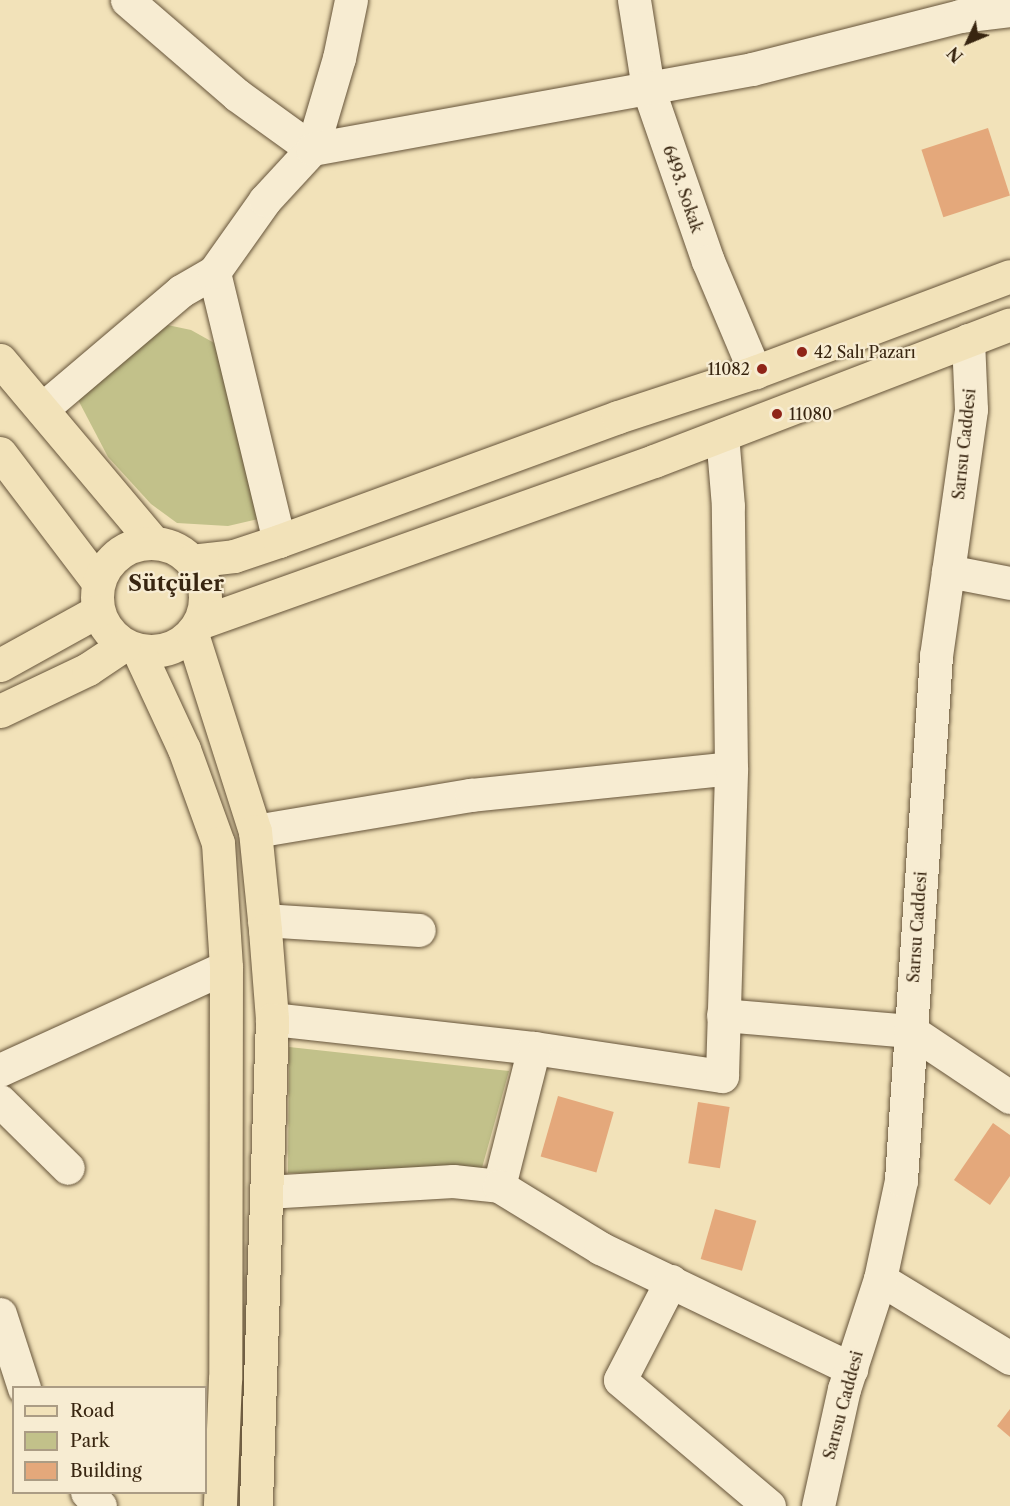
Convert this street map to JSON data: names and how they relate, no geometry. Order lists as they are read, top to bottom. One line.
{"streets":{"street":["6493. Sokak","Sarısu Caddesi"]},"districts":["Sütçüler"],"places":["42 Salı Pazarı","11082","11080"],"legend":["Road","Park","Building"],"north":"bottom left"}
